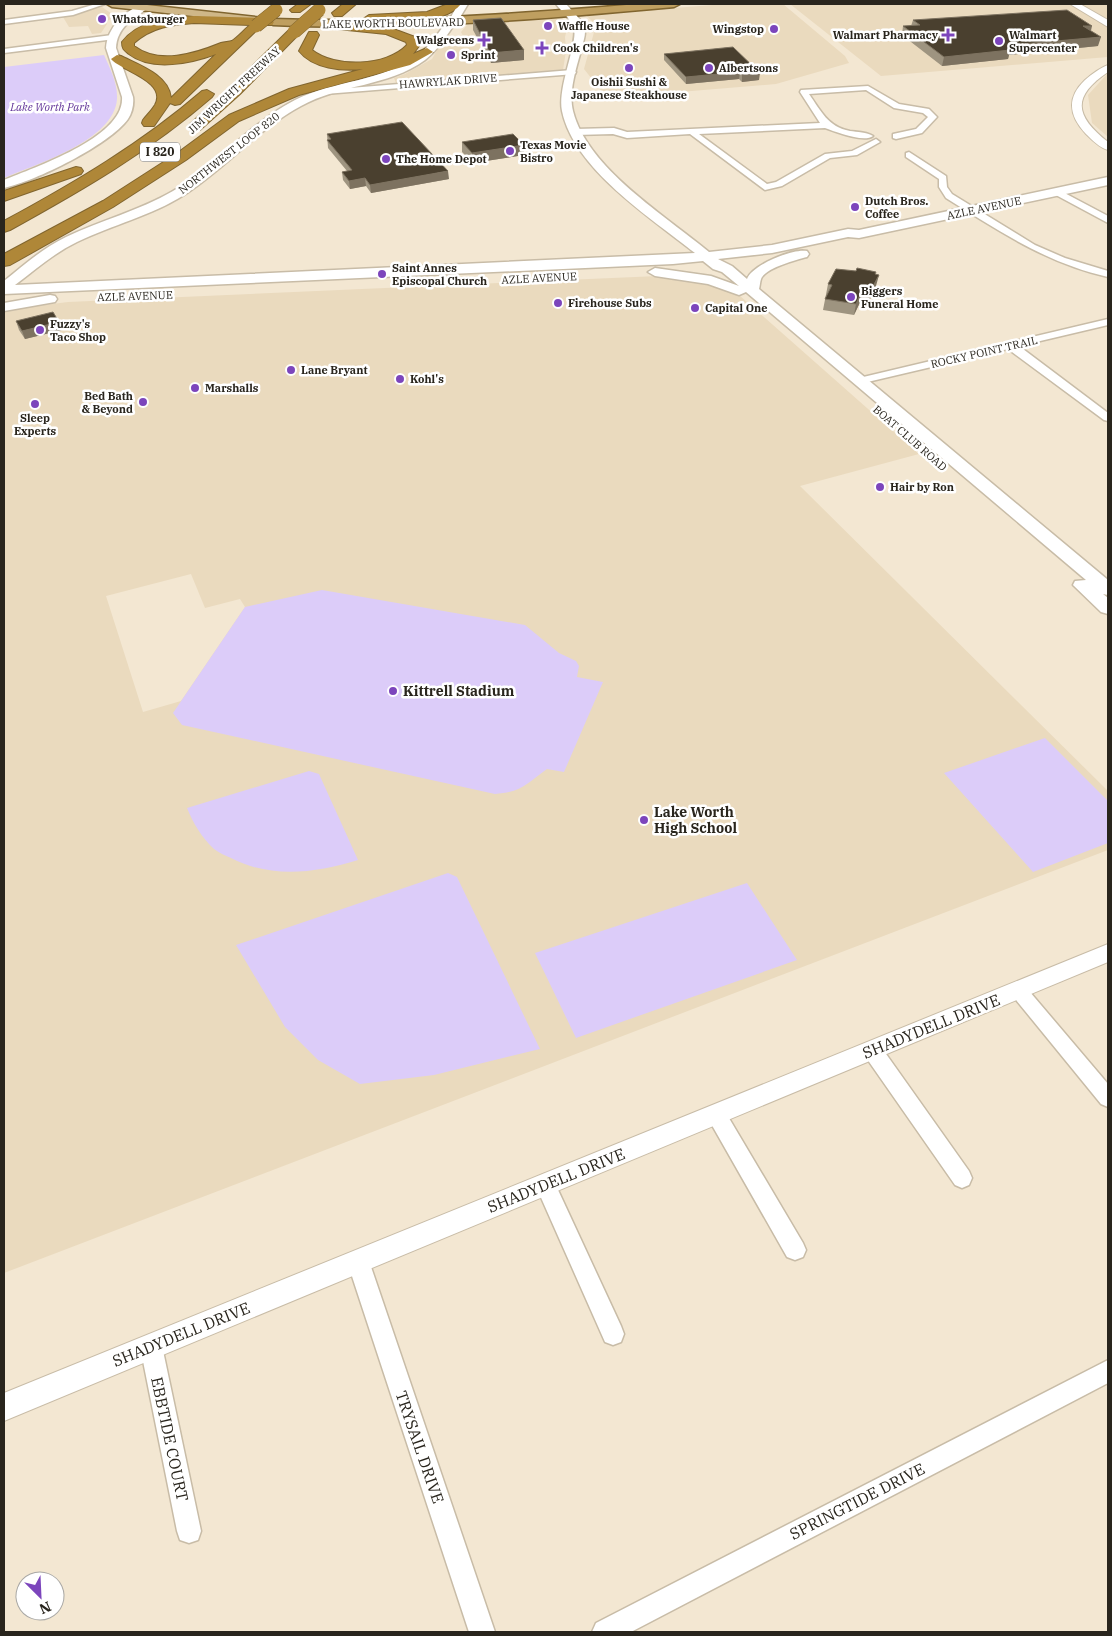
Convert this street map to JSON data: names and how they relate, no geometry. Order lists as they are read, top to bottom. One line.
{"streets":{"highway":["LAKE WORTH BOULEVARD","JIM WRIGHT FREEWAY","I 820"],"main road":["NORTHWEST LOOP 820","AZLE AVENUE","BOAT CLUB ROAD"],"street":["HAWRYLAK DRIVE","ROCKY POINT TRAIL","SHADYDELL DRIVE","EBBTIDE COURT","TRYSAIL DRIVE","SPRINGTIDE DRIVE"]},"crossings":[["LAKE WORTH BOULEVARD","JIM WRIGHT FREEWAY"],["LAKE WORTH BOULEVARD","NORTHWEST LOOP 820"],["LAKE WORTH BOULEVARD","BOAT CLUB ROAD"],["HAWRYLAK DRIVE","NORTHWEST LOOP 820"],["HAWRYLAK DRIVE","BOAT CLUB ROAD"],["NORTHWEST LOOP 820","AZLE AVENUE"],["AZLE AVENUE","BOAT CLUB ROAD"],["ROCKY POINT TRAIL","BOAT CLUB ROAD"],["SHADYDELL DRIVE","EBBTIDE COURT"],["SHADYDELL DRIVE","TRYSAIL DRIVE"]],"parks":["Lake Worth Park"],"places":{"other":["Whataburger","Waffle House","Wingstop","Walmart Supercenter","Sprint","Oishii Sushi & Japanese Steakhouse","Albertsons","Texas Movie Bistro","The Home Depot","Dutch Bros. Coffee","Saint Annes Episcopal Church","Biggers Funeral Home","Firehouse Subs","Capital One","Fuzzy's Taco Shop","Lane Bryant","Kohl's","Marshalls","Bed Bath & Beyond","Sleep Experts","Hair by Ron","Kittrell Stadium","Lake Worth High School"],"health":["Walmart Pharmacy","Walgreens","Cook Children's"]},"north":"bottom right"}
